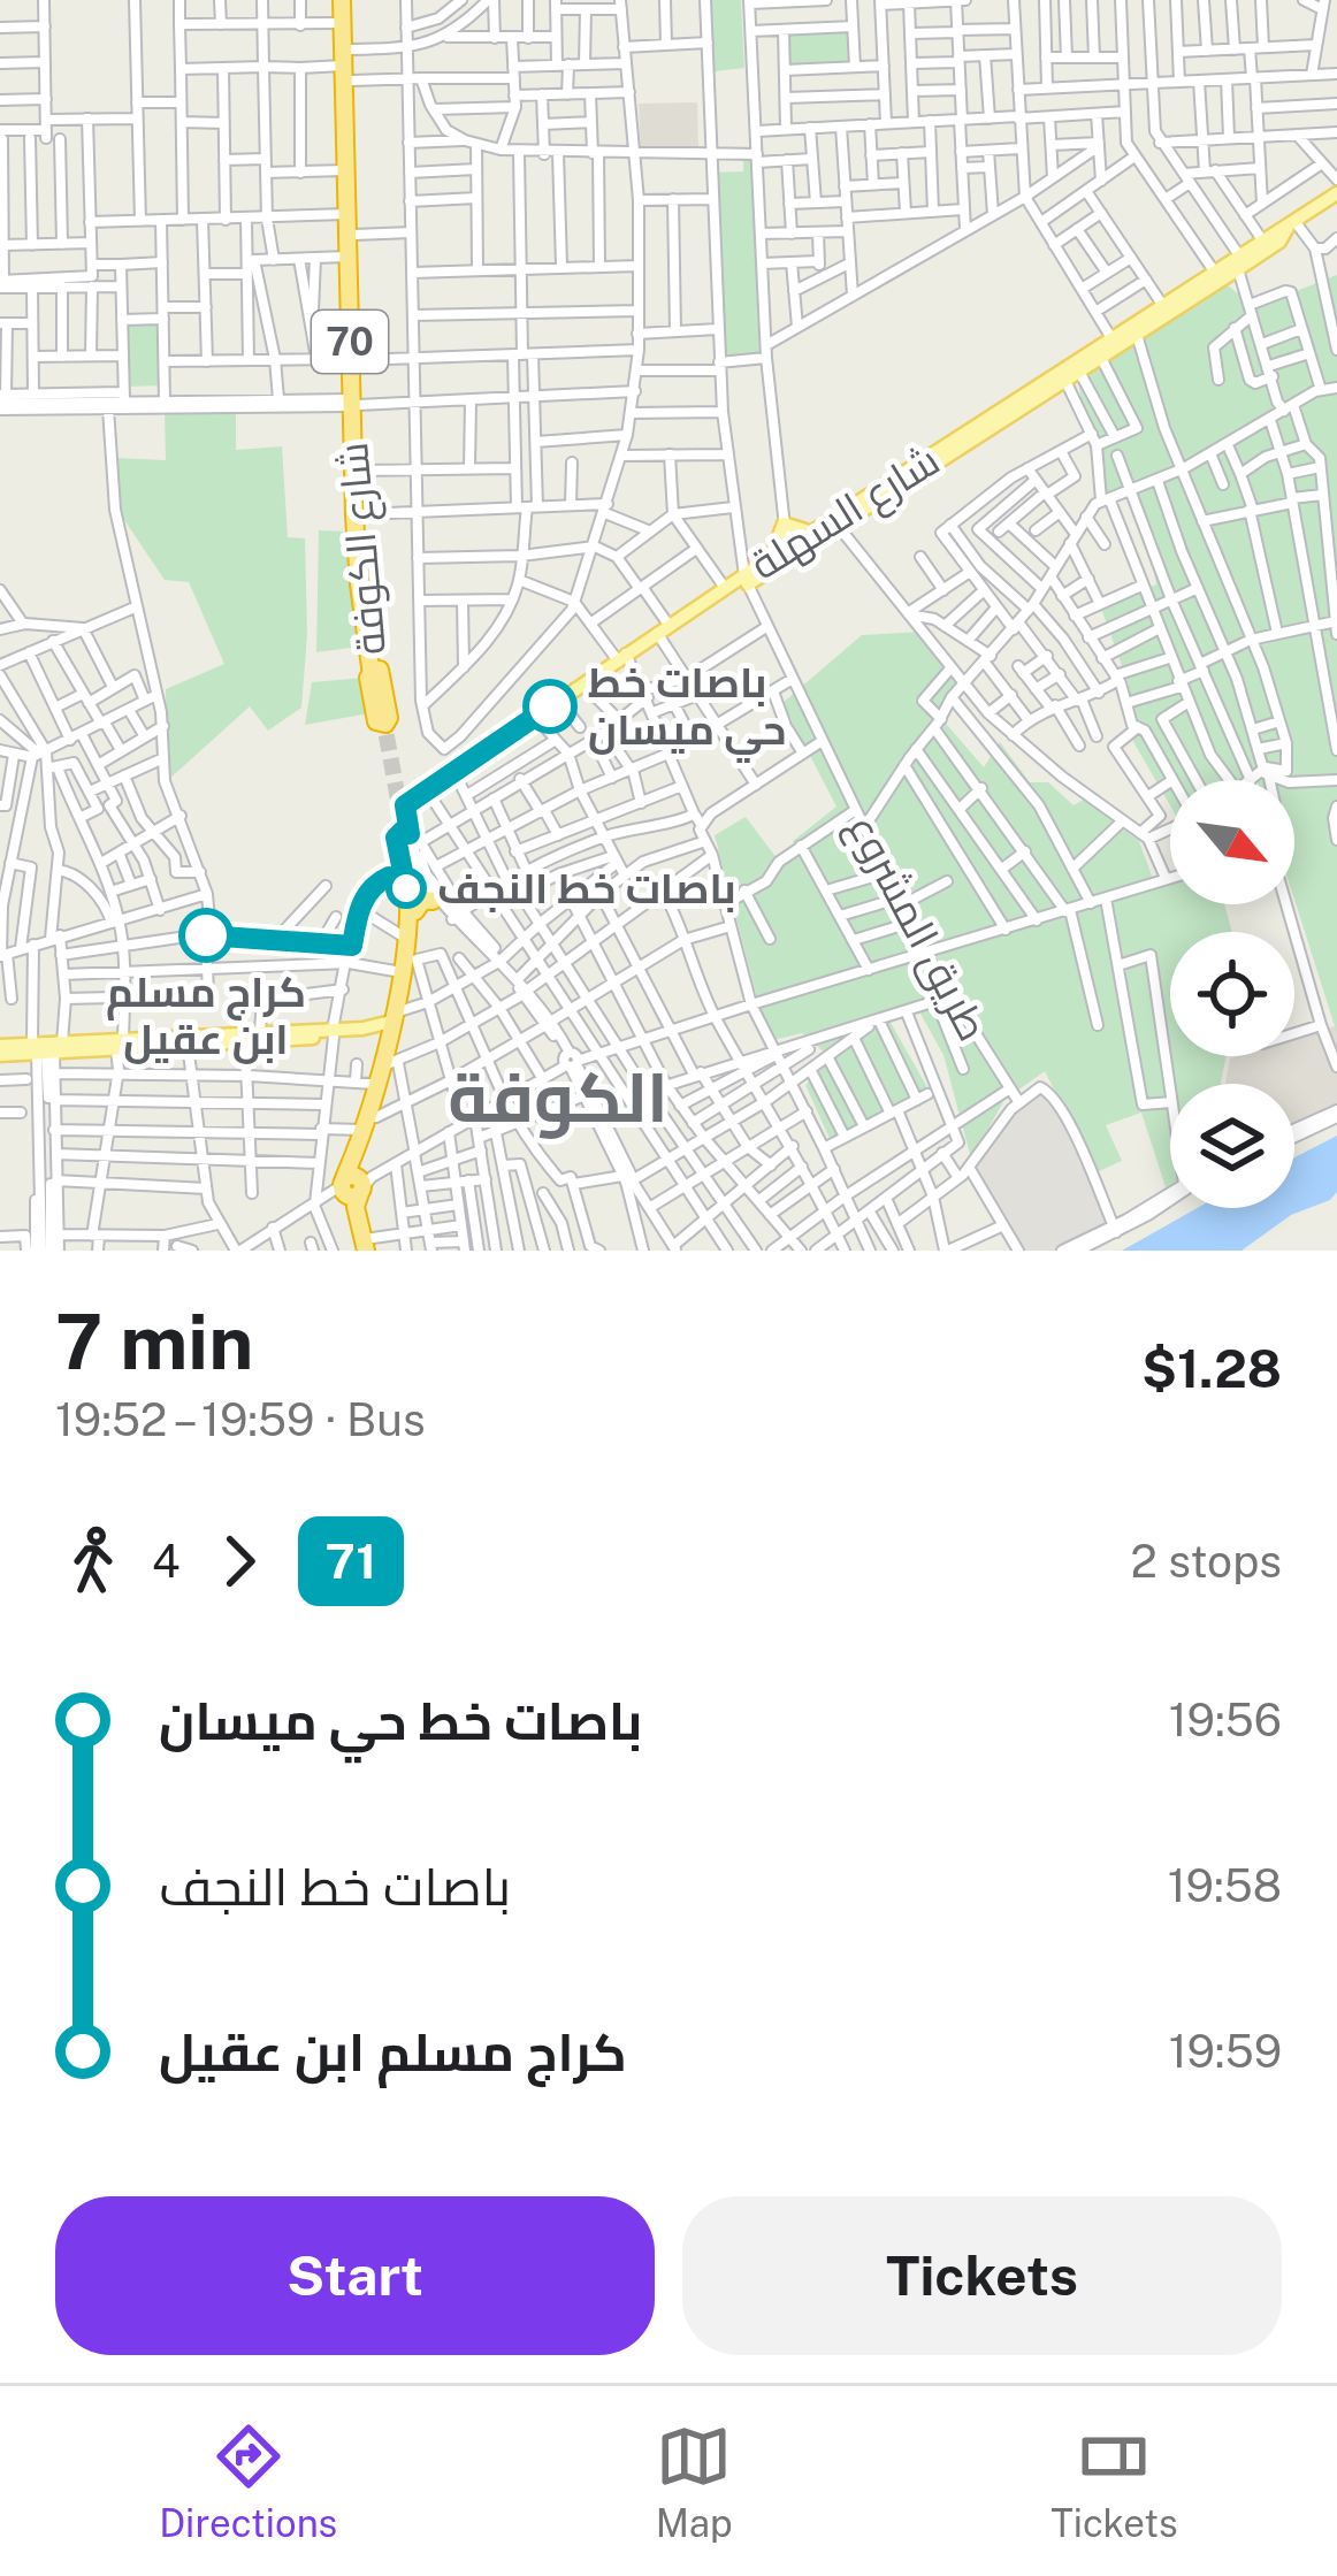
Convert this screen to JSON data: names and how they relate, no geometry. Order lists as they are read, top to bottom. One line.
{"streets":{"highway":["70","شارع الكوفة"],"main road":["شارع السهلة"],"street":["طريق المشروع"]},"crossings":[["شارع السهلة","طريق المشروع"]],"districts":["الكوفة"],"places":["باصات خط حي ميسان","باصات خط النجف","كراج مسلم ابن عقيل"],"lines":["bus line 71"],"north":"bottom right","page":{"heading":["7 min","19:52 – 19:59 · Bus","$1.28"],"legs":["4","71","2 stops"],"list":[{"name":"باصات خط حي ميسان","value":"19:56"},{"name":"باصات خط النجف","value":"19:58"},{"name":"كراج مسلم ابن عقيل","value":"19:59"}],"buttons":["Start","Tickets"],"tabs":["Directions","Map","Tickets"]}}
